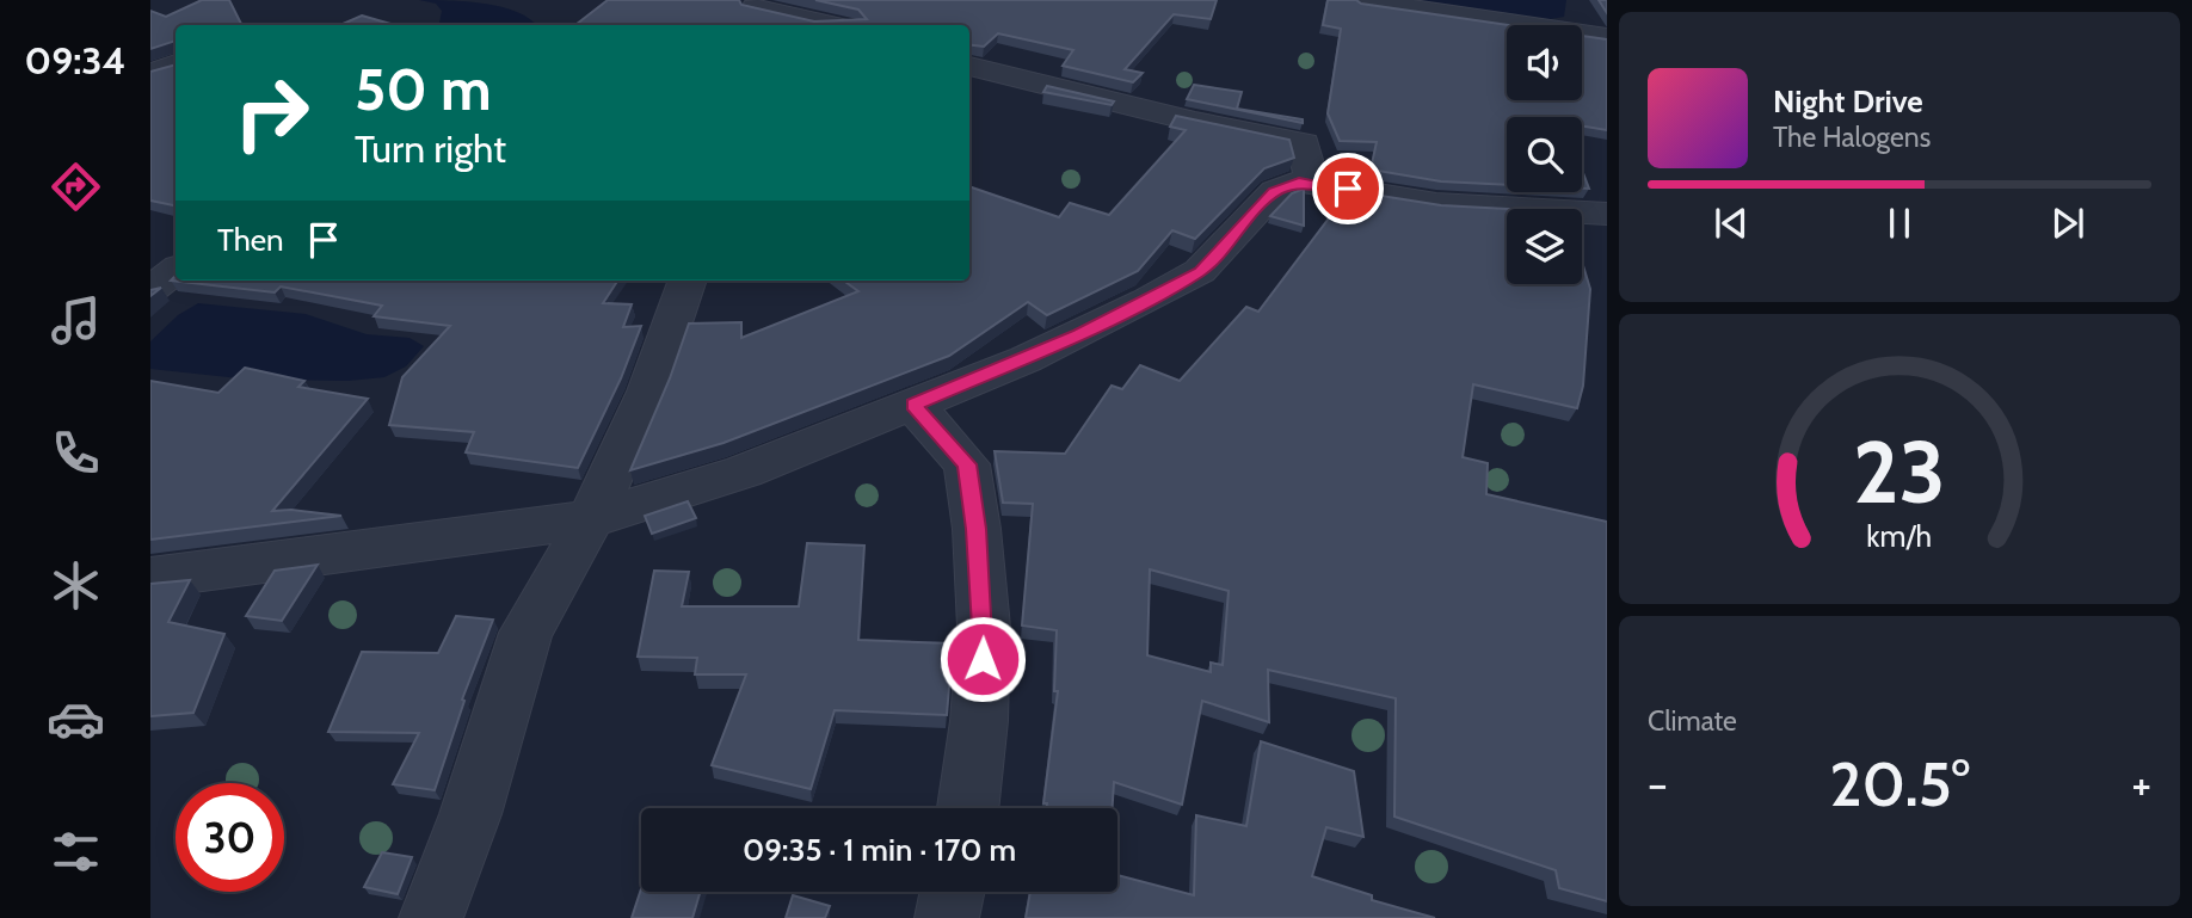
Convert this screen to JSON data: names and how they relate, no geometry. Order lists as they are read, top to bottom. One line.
{"page":{"tabs":"09:34","turn":["50 m","Turn right"],"song":["Night Drive","The Halogens"],"then":"Then","tile":"Climate","heat":["−","20.5°","+"],"limit":"30","trip":"09:35 · 1 min · 170 m","gauge":["23","km/h"]}}
